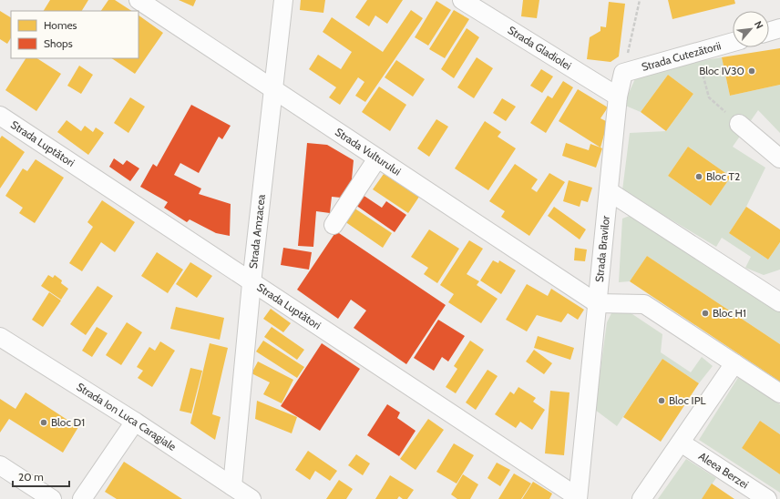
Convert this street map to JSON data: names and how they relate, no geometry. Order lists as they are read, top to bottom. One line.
{"streets":{"street":["Strada Gladiolei","Strada Cutezătorii","Strada Luptători","Strada Vulturului","Strada Amzacea","Strada Bravilor","Strada Ion Luca Caragiale","Aleea Berzei"]},"crossings":[["Strada Gladiolei","Strada Bravilor"],["Strada Cutezătorii","Strada Bravilor"],["Strada Luptători","Strada Amzacea"],["Strada Luptători","Strada Bravilor"],["Strada Vulturului","Strada Amzacea"],["Strada Vulturului","Strada Bravilor"],["Strada Amzacea","Strada Ion Luca Caragiale"]],"places":["Bloc IV30","Bloc T2","Bloc H1","Bloc IPL","Bloc D1"],"legend":["Homes","Shops"],"scale_bar":"20 m","north":"top right"}
